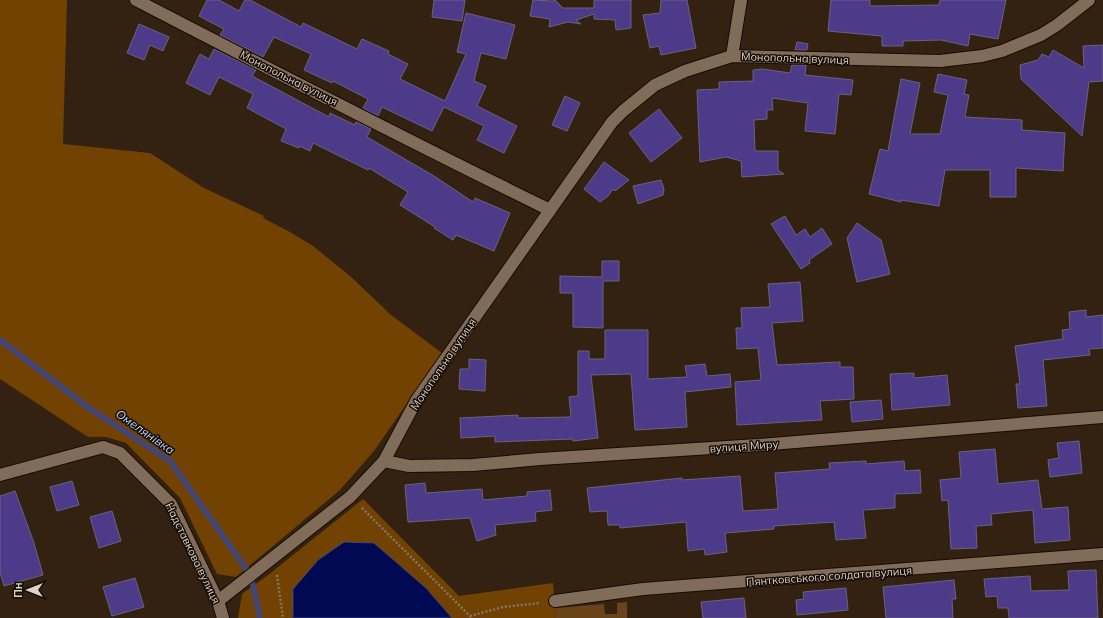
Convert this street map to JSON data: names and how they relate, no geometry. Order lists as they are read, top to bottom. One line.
{"streets":{"street":["Монопольна вулиця","вулиця Миру","Надставкова вулиця","Пянтковського солдата вулиця"]},"crossings":[["Монопольна вулиця","вулиця Миру"],["Монопольна вулиця","Надставкова вулиця"]],"water":["Омелянівка"],"north":"left"}
